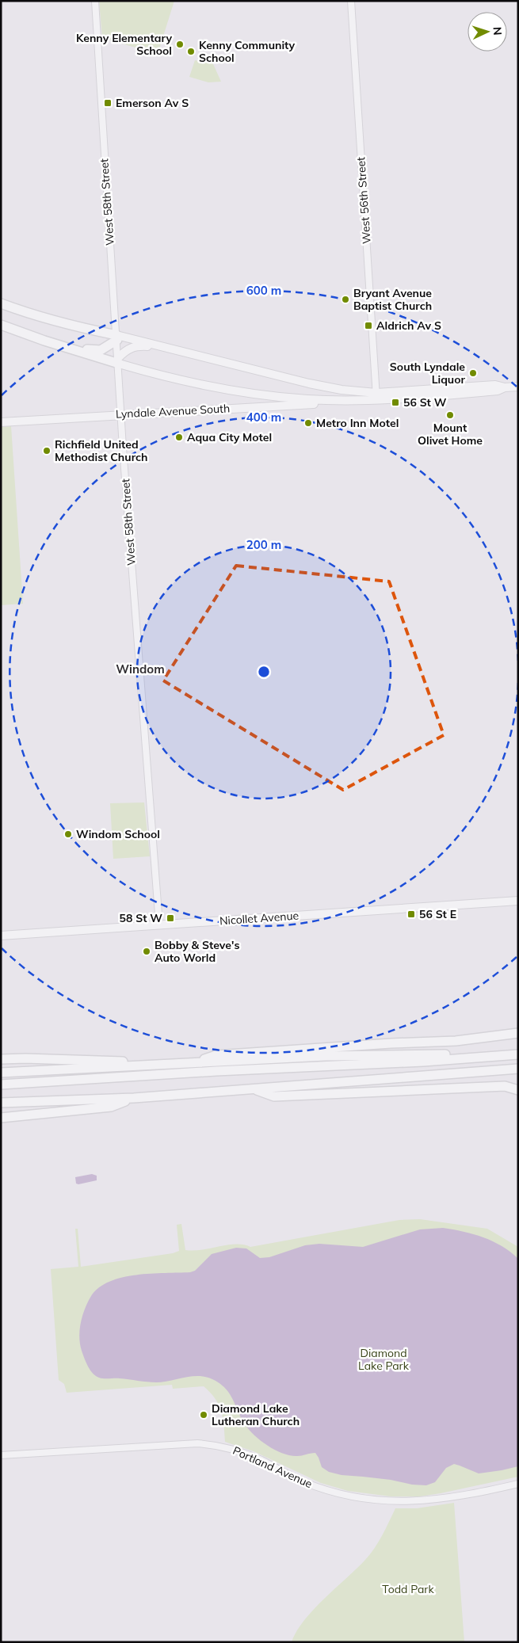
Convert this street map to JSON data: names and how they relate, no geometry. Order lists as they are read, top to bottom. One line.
{"streets":{"main road":["Lyndale Avenue South","Nicollet Avenue"],"street":["West 56th Street","West 58th Street","Portland Avenue"]},"crossings":[["West 58th Street","Lyndale Avenue South"],["West 58th Street","Nicollet Avenue"]],"districts":["Windom"],"parks":["Diamond Lake Park","Todd Park"],"places":{"other":["Kenny Elementary School","Kenny Community School","Bryant Avenue Baptist Church","South Lyndale Liquor","Mount Olivet Home","Metro Inn Motel","Aqua City Motel","Richfield United Methodist Church","Windom School","Bobby & Steve's Auto World","Diamond Lake Lutheran Church"],"transit":["Emerson Av S","Aldrich Av S","56 St W","56 St E","58 St W"]},"north":"right","rings":["600 m","400 m","200 m"]}
